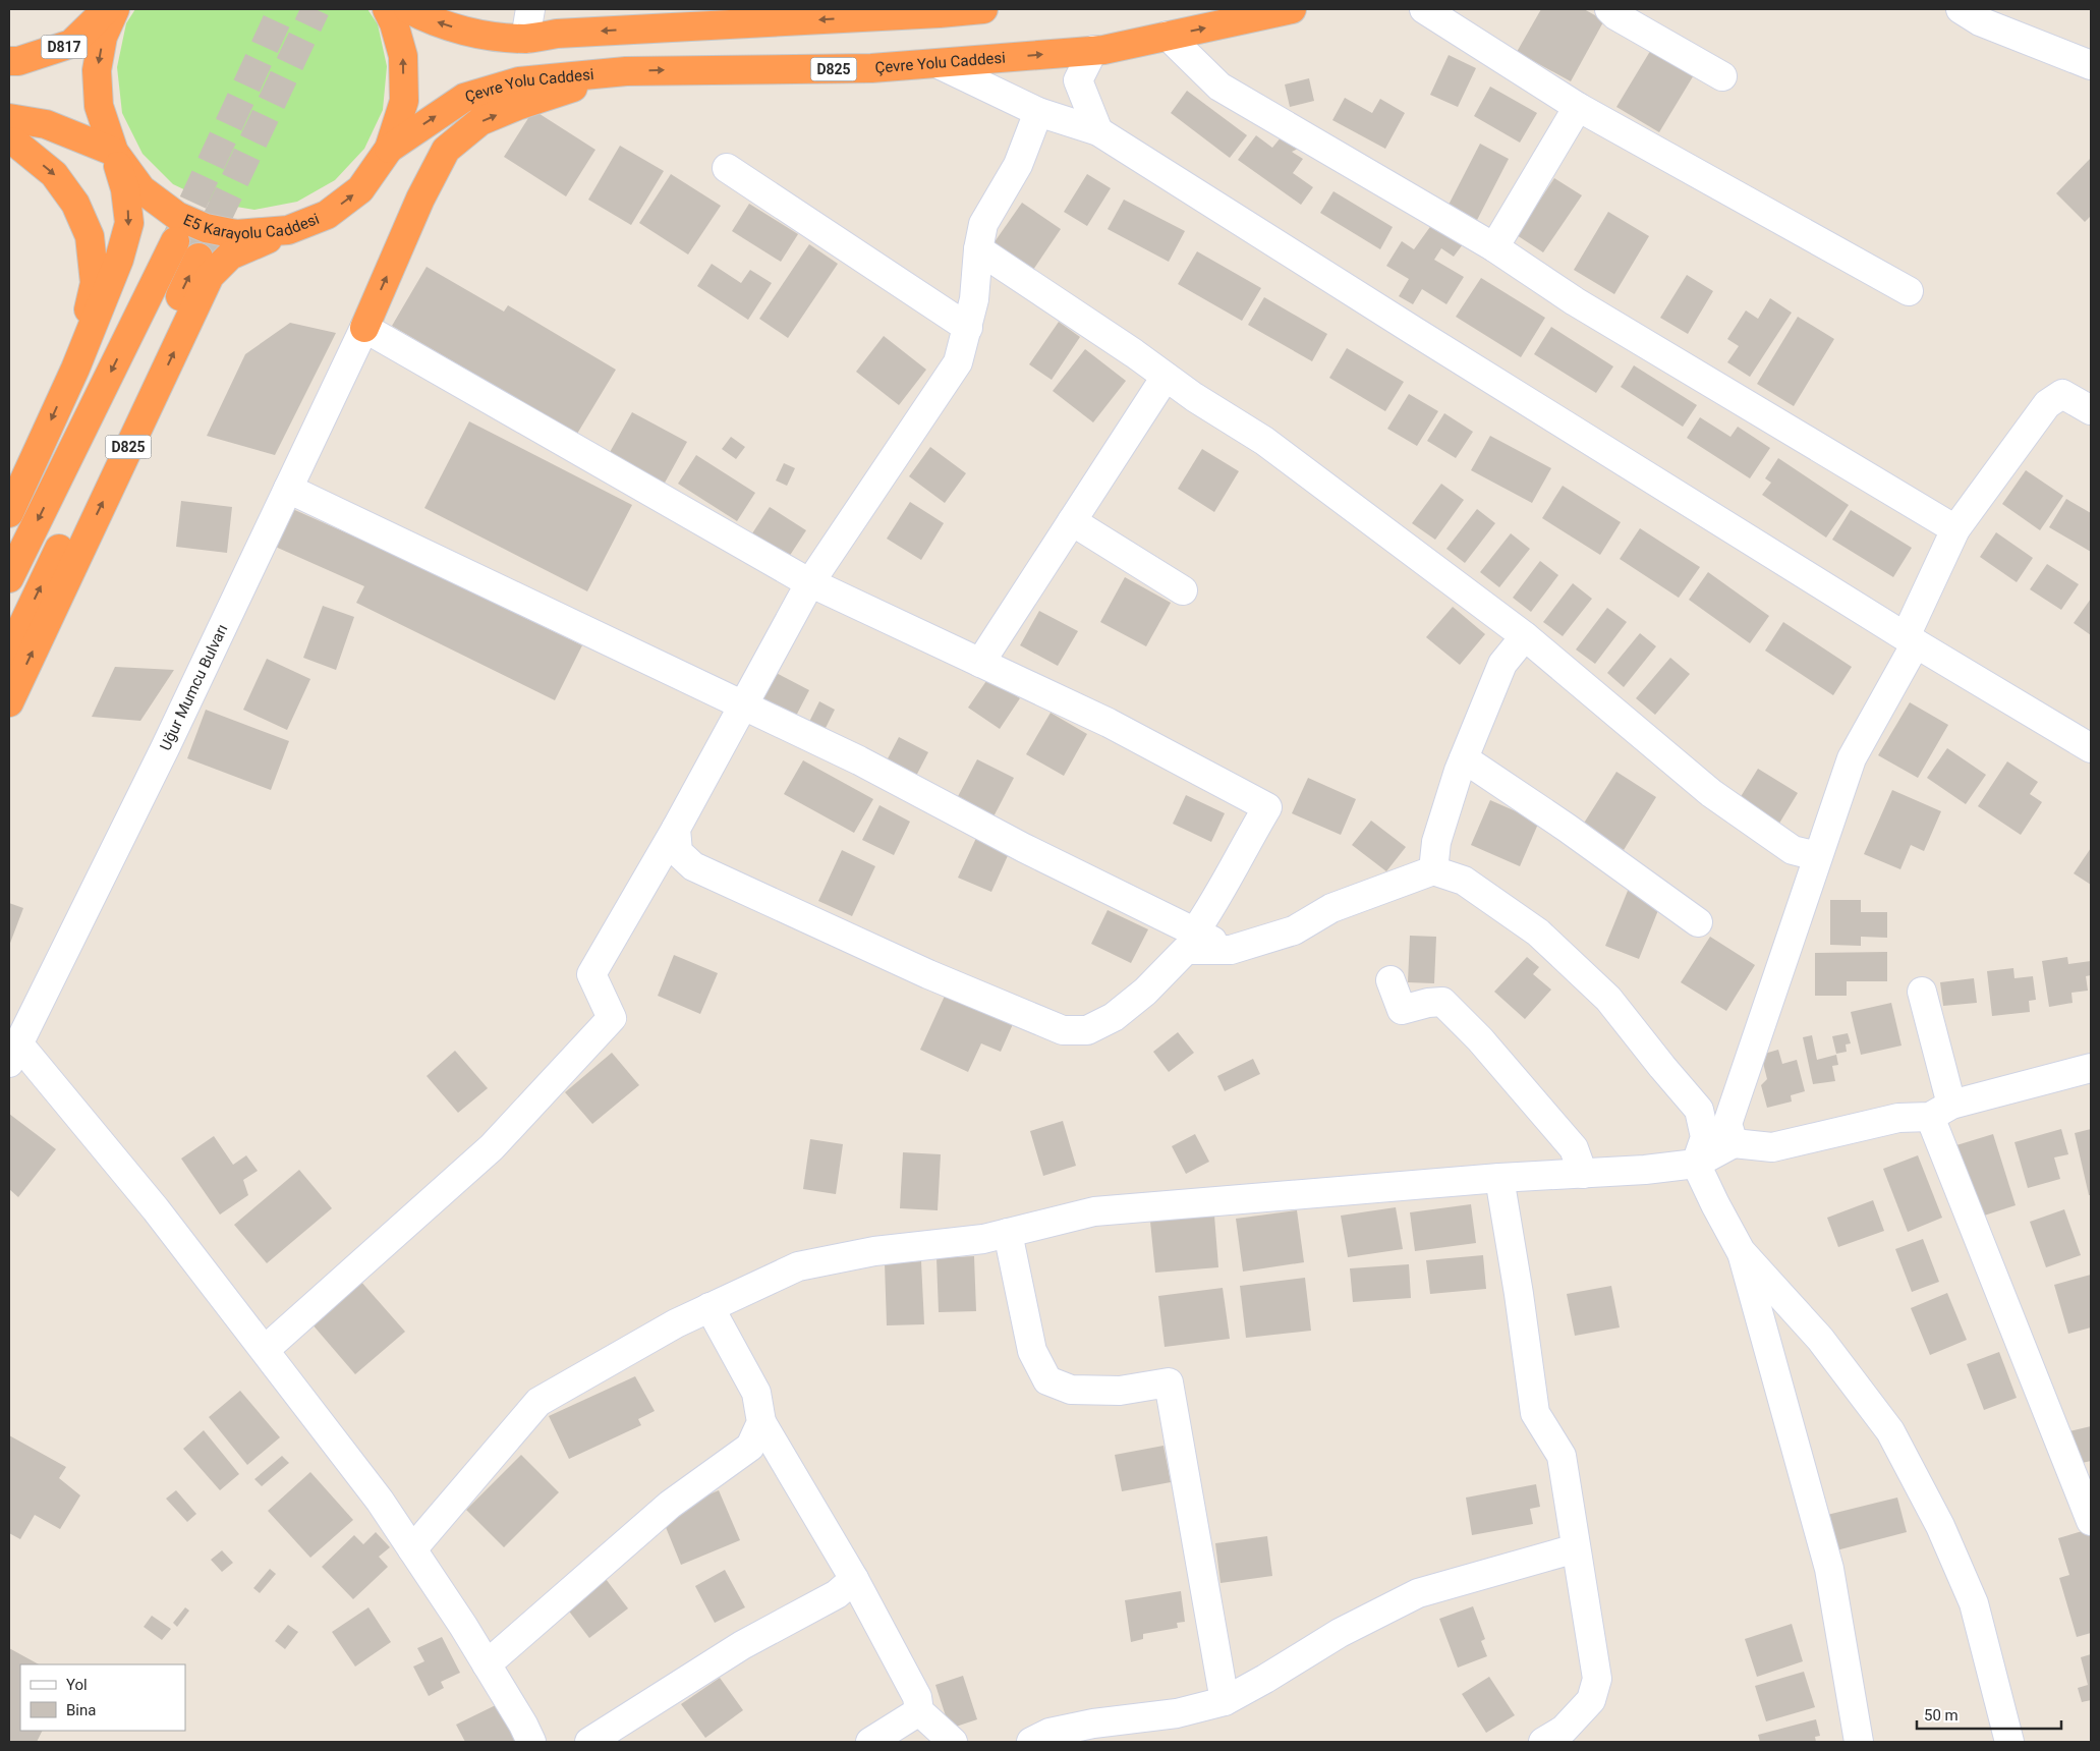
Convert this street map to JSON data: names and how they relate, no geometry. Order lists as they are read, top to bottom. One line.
{"streets":{"highway":["D817","Çevre Yolu Caddesi","D825","E5 Karayolu Caddesi"],"street":["Uğur Mumcu Bulvarı"]},"crossings":[["Çevre Yolu Caddesi","E5 Karayolu Caddesi"],["D825","E5 Karayolu Caddesi"]],"legend":["Yol","Bina"],"scale_bar":"50 m"}
